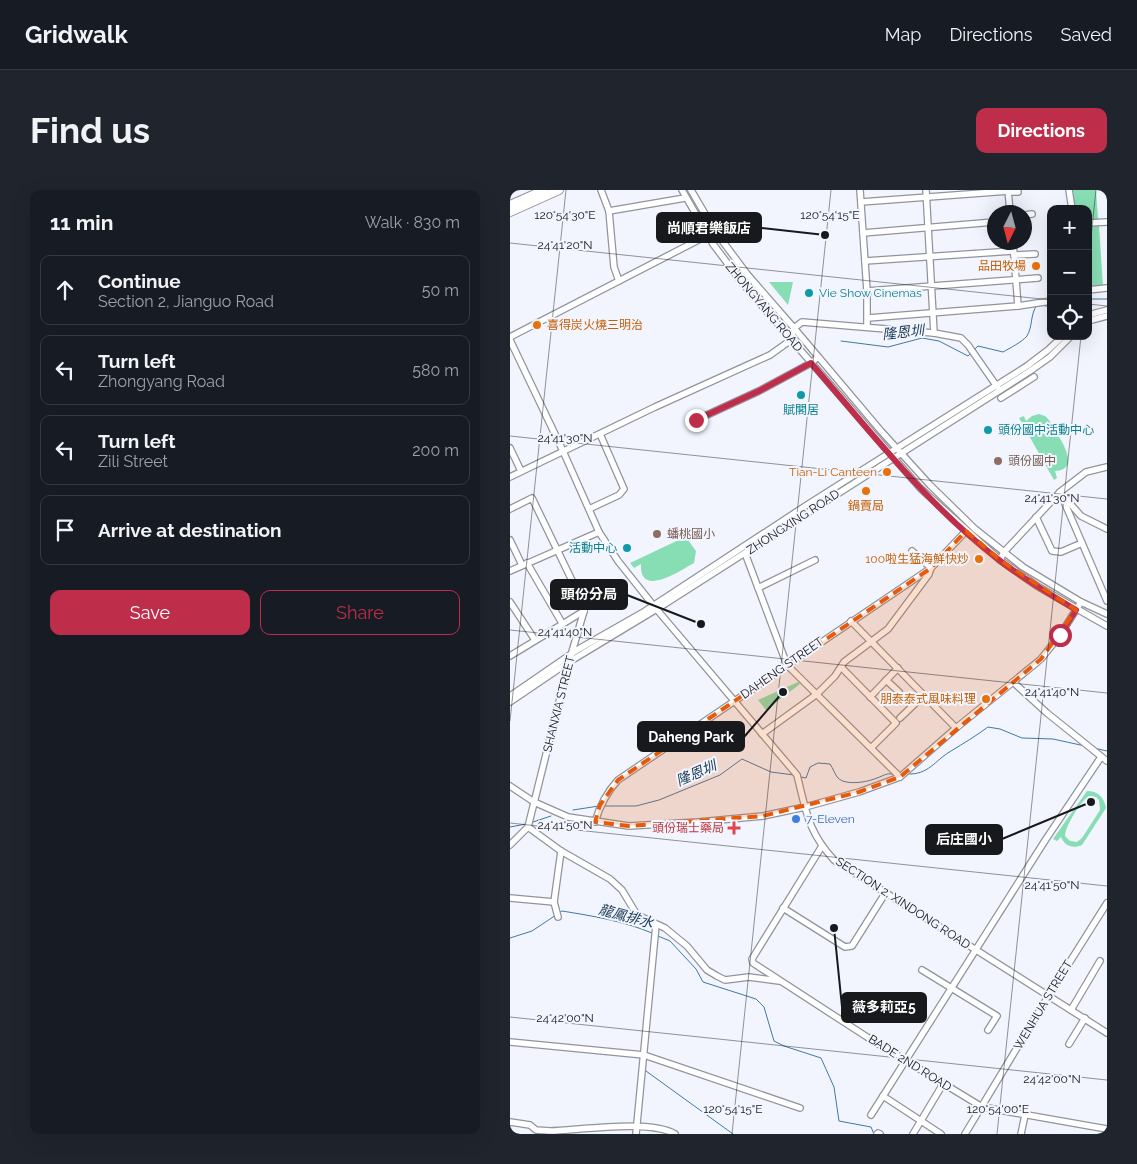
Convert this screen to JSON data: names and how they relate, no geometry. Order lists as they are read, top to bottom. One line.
{"streets":{"street":["ZHONGYANG ROAD","ZHONGXING ROAD","DAHENG STREET","SHANXIA STREET","SECTION 2, XINDONG ROAD","WENHUA STREET","BADE 2ND ROAD"]},"crossings":[["ZHONGYANG ROAD","ZHONGXING ROAD"],["ZHONGYANG ROAD","DAHENG STREET"],["ZHONGXING ROAD","SHANXIA STREET"],["ZHONGXING ROAD","SECTION 2, XINDONG ROAD"],["DAHENG STREET","SECTION 2, XINDONG ROAD"],["SECTION 2, XINDONG ROAD","WENHUA STREET"],["WENHUA STREET","BADE 2ND ROAD"]],"water":["隆恩圳","龍鳳排水"],"places":{"other":["尚順君樂飯店","品田牧場","Vie Show Cinemas","喜得炭火燒三明治","賦閣居","頭份國中活動中心","頭份國中","Tian-Li Canteen","鍋賣局","蟠桃國小","活動中心","100啦生猛海鮮快炒","頭份分局","Daheng Park","朋泰泰式風味料理","后庄國小","7-Eleven","薇多莉亞5"],"health":["頭份瑞士藥局"]},"north":"bottom","page":{"header":"Gridwalk","nav":["Map","Directions","Saved"],"buttons":["Directions",["Save","Share"]],"title":"Find us","heading":["11 min","Walk · 830 m"],"map_buttons":["+","−"],"list":[["Continue","Section 2, Jianguo Road","50 m"],["Turn left","Zhongyang Road","580 m"],["Turn left","Zili Street","200 m"],"Arrive at destination"]},"coordinates":["120°54'30\"E","120°54'15\"E","24°41'20\"N","24°41'30\"N","24°41'40\"N","24°41'50\"N","24°42'00\"N","120°54'00\"E"]}
